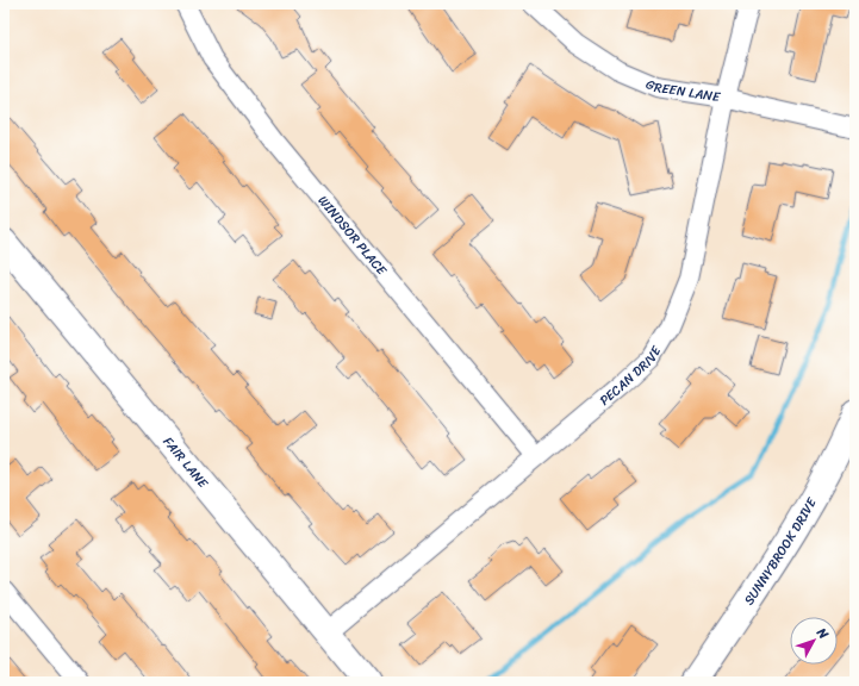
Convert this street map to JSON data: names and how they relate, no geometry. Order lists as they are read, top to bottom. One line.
{"streets":{"street":["GREEN LANE","WINDSOR PLACE","PECAN DRIVE","FAIR LANE","SUNNYBROOK DRIVE"]},"crossings":[["GREEN LANE","PECAN DRIVE"],["WINDSOR PLACE","PECAN DRIVE"],["PECAN DRIVE","FAIR LANE"]],"north":"top right"}
